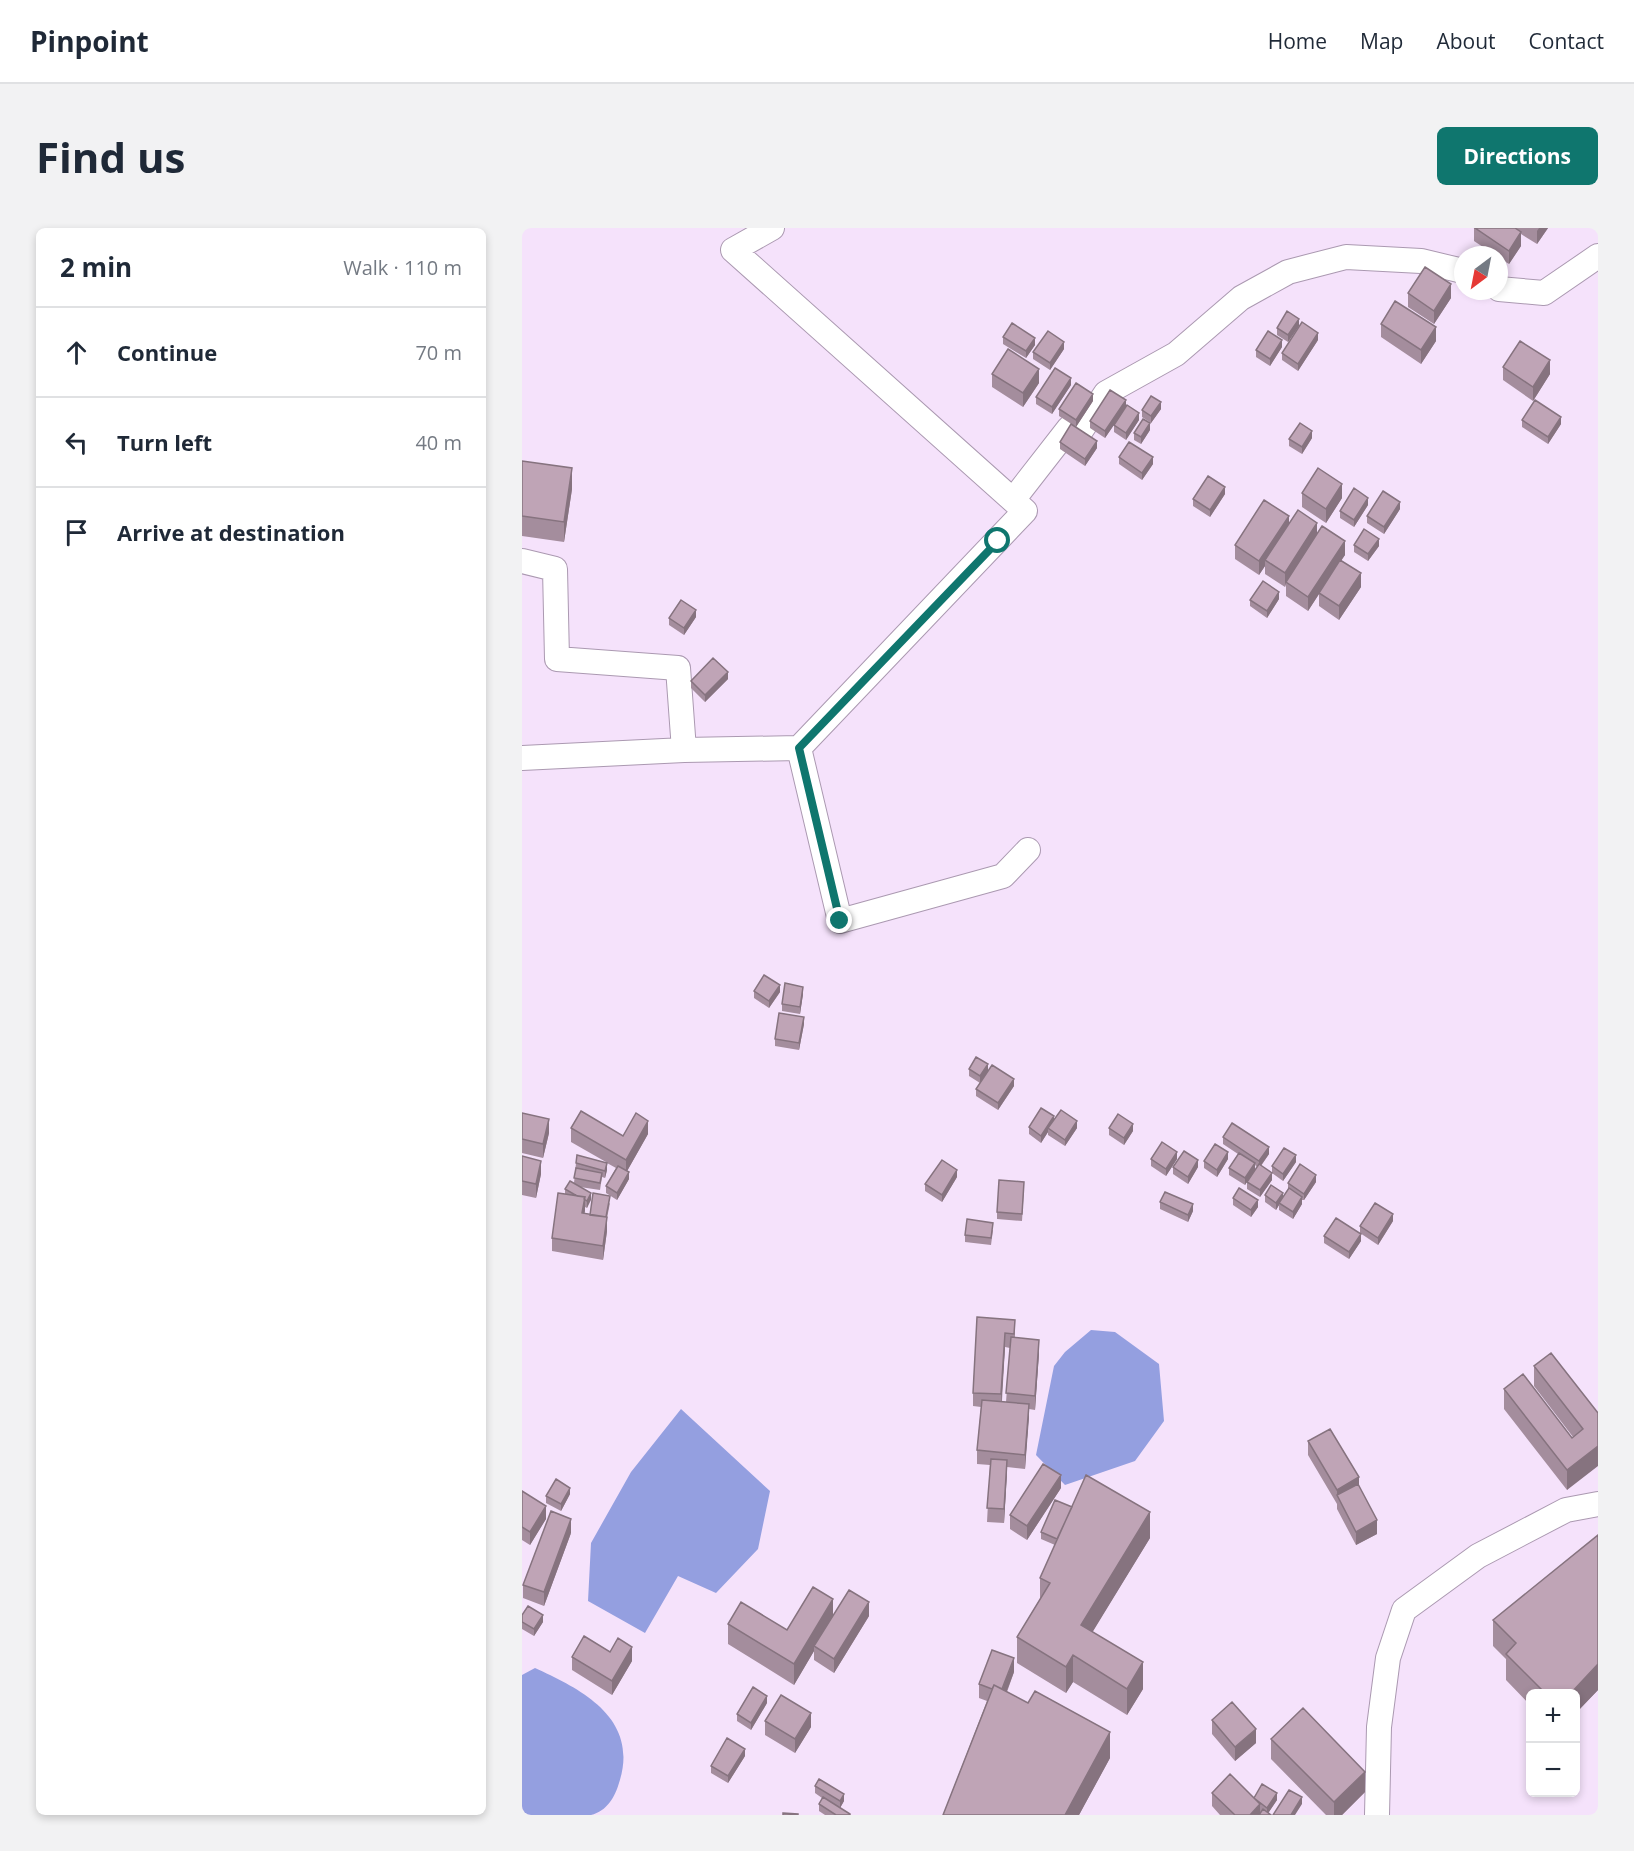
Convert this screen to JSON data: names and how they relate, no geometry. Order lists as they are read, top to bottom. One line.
{"north":"bottom left","page":{"header":"Pinpoint","nav":["Home","Map","About","Contact"],"buttons":"Directions","title":"Find us","heading":["2 min","Walk · 110 m"],"list":[["Continue","70 m"],["Turn left","40 m"],"Arrive at destination"],"map_buttons":["+","−"]}}
